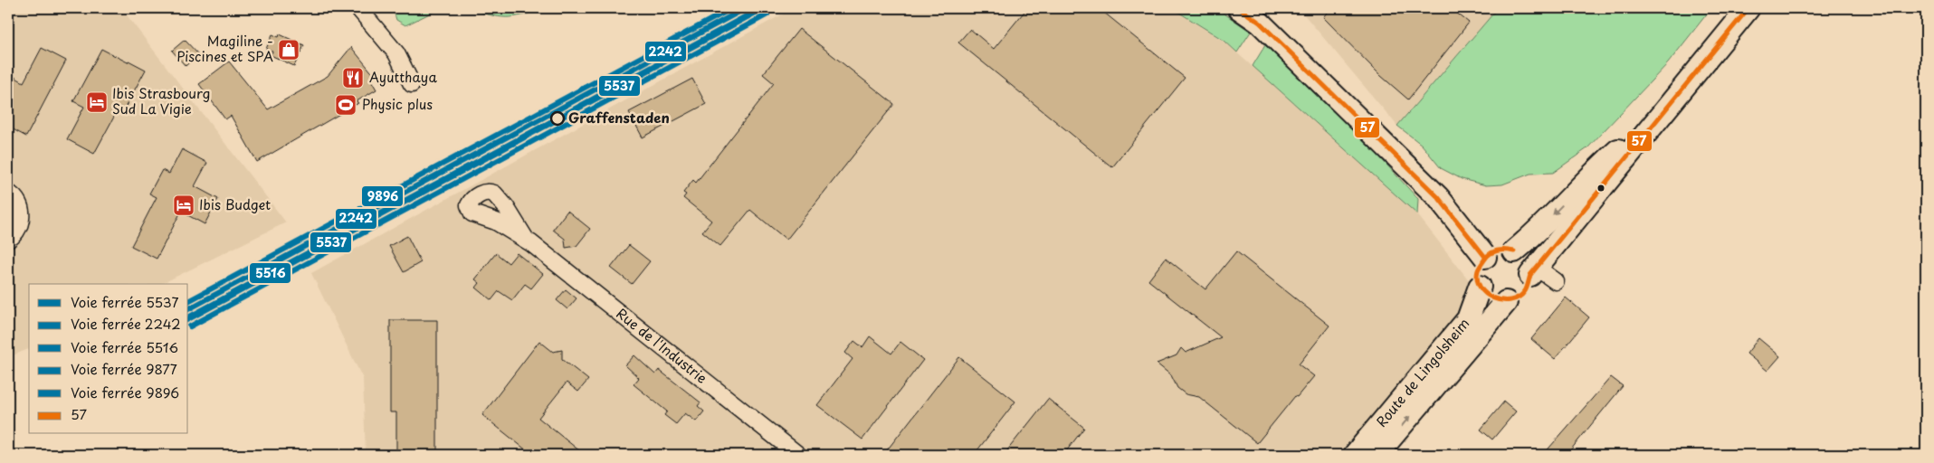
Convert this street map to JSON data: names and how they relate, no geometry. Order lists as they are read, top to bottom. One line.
{"streets":{"main road":["Route de Lingolsheim"],"street":["Rue de l'Industrie"]},"places":{"shop":["Magiline - Piscines et SPA"],"restaurant":["Ayutthaya"],"hotel":["Ibis Strasbourg Sud La Vigie","Ibis Budget"],"sports":["Physic plus"],"other":["Graffenstaden"]},"lines":["rail line 5537","rail line 2242","rail line 9896","transit line 57","rail line 5516","rail line 9877"],"legend":["Voie ferrée 5537","Voie ferrée 2242","Voie ferrée 5516","Voie ferrée 9877","Voie ferrée 9896","57"]}
